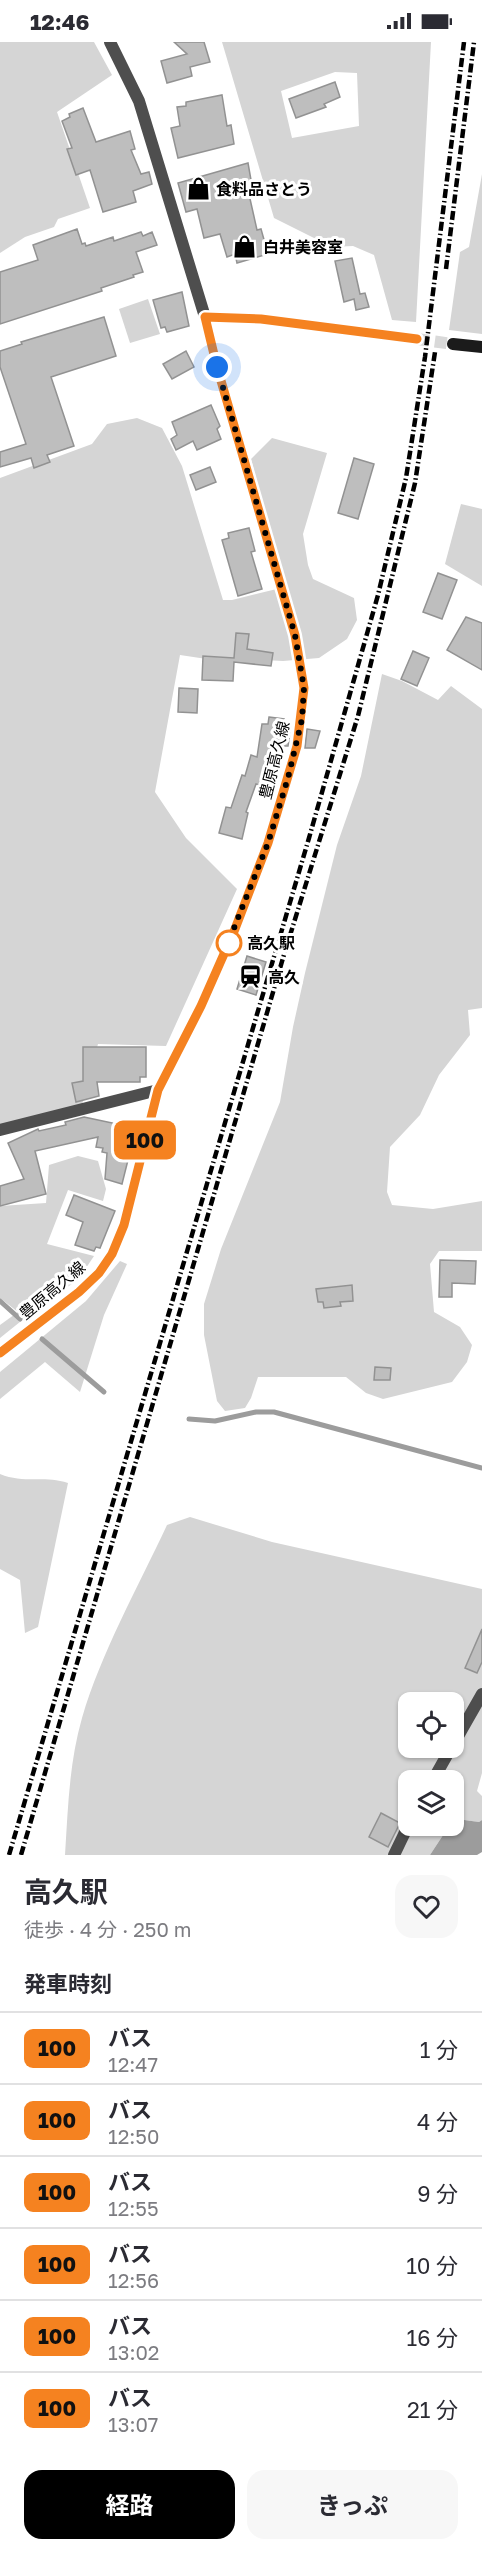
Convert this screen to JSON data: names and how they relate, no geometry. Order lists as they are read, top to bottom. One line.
{"streets":{"main road":["豊原高久線"]},"places":{"shop":["食料品さとう","白井美容室"],"other":["高久駅"],"station":["高久"]},"lines":["bus line 100"],"page":{"status":"12:46","on_map":"100","heading":[["高久駅","徒歩 · 4 分 · 250 m"],"発車時刻"],"list":[{"mark":"100","name":"バス","note":"12:47","value":"1 分"},{"mark":"100","name":"バス","note":"12:50","value":"4 分"},{"mark":"100","name":"バス","note":"12:55","value":"9 分"},{"mark":"100","name":"バス","note":"12:56","value":"10 分"},{"mark":"100","name":"バス","note":"13:02","value":"16 分"},{"mark":"100","name":"バス","note":"13:07","value":"21 分"}],"buttons":["経路","きっぷ"]}}
